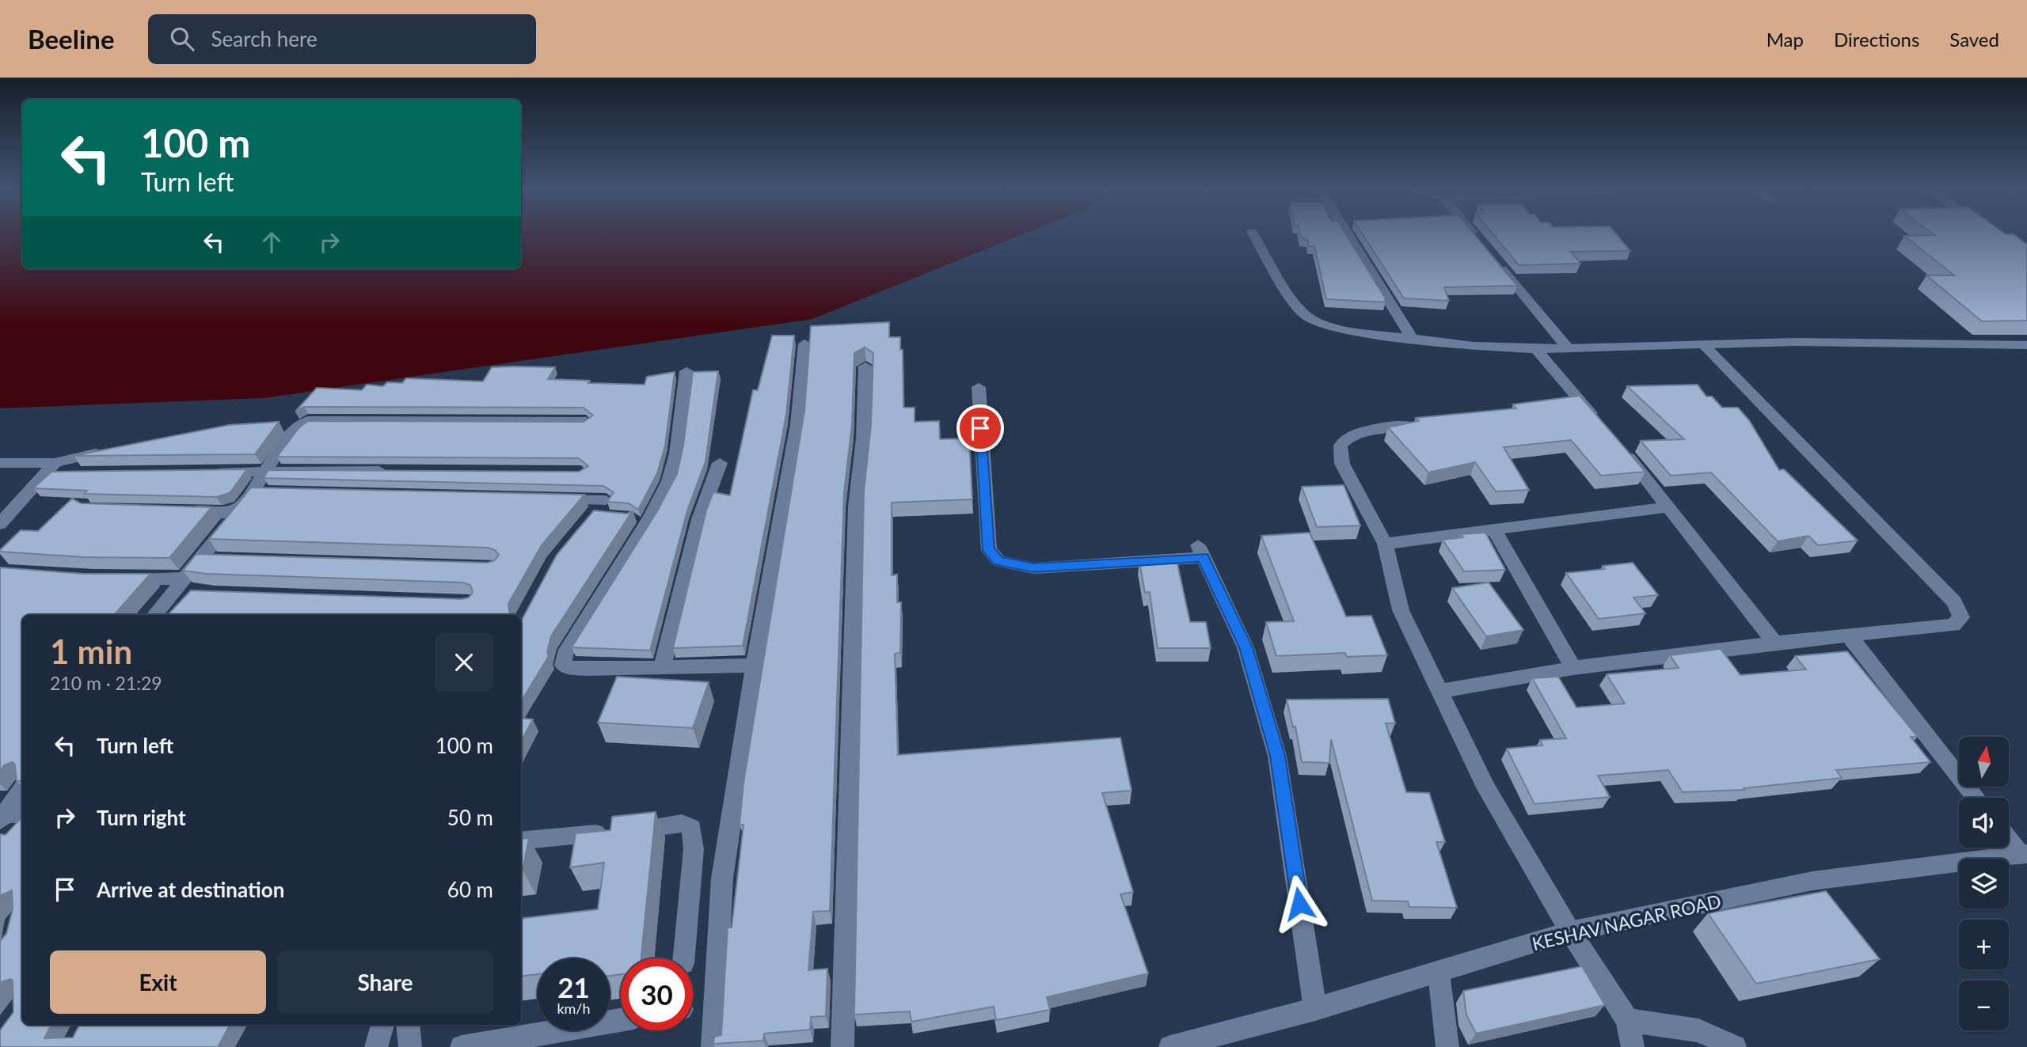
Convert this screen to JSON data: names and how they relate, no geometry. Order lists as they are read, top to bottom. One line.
{"streets":{"street":["KESHAV NAGAR ROAD"]},"north":"top","page":{"header":"Beeline","search":"Search here","nav":["Map","Directions","Saved"],"turn":["100 m","Turn left"],"heading":["1 min","210 m · 21:29"],"list":[{"name":"Turn left","value":"100 m"},{"name":"Turn right","value":"50 m"},{"name":"Arrive at destination","value":"60 m"}],"map_buttons":["+","−"],"buttons":["Exit","Share"],"speed":"21 km/h","limit":"30"}}
